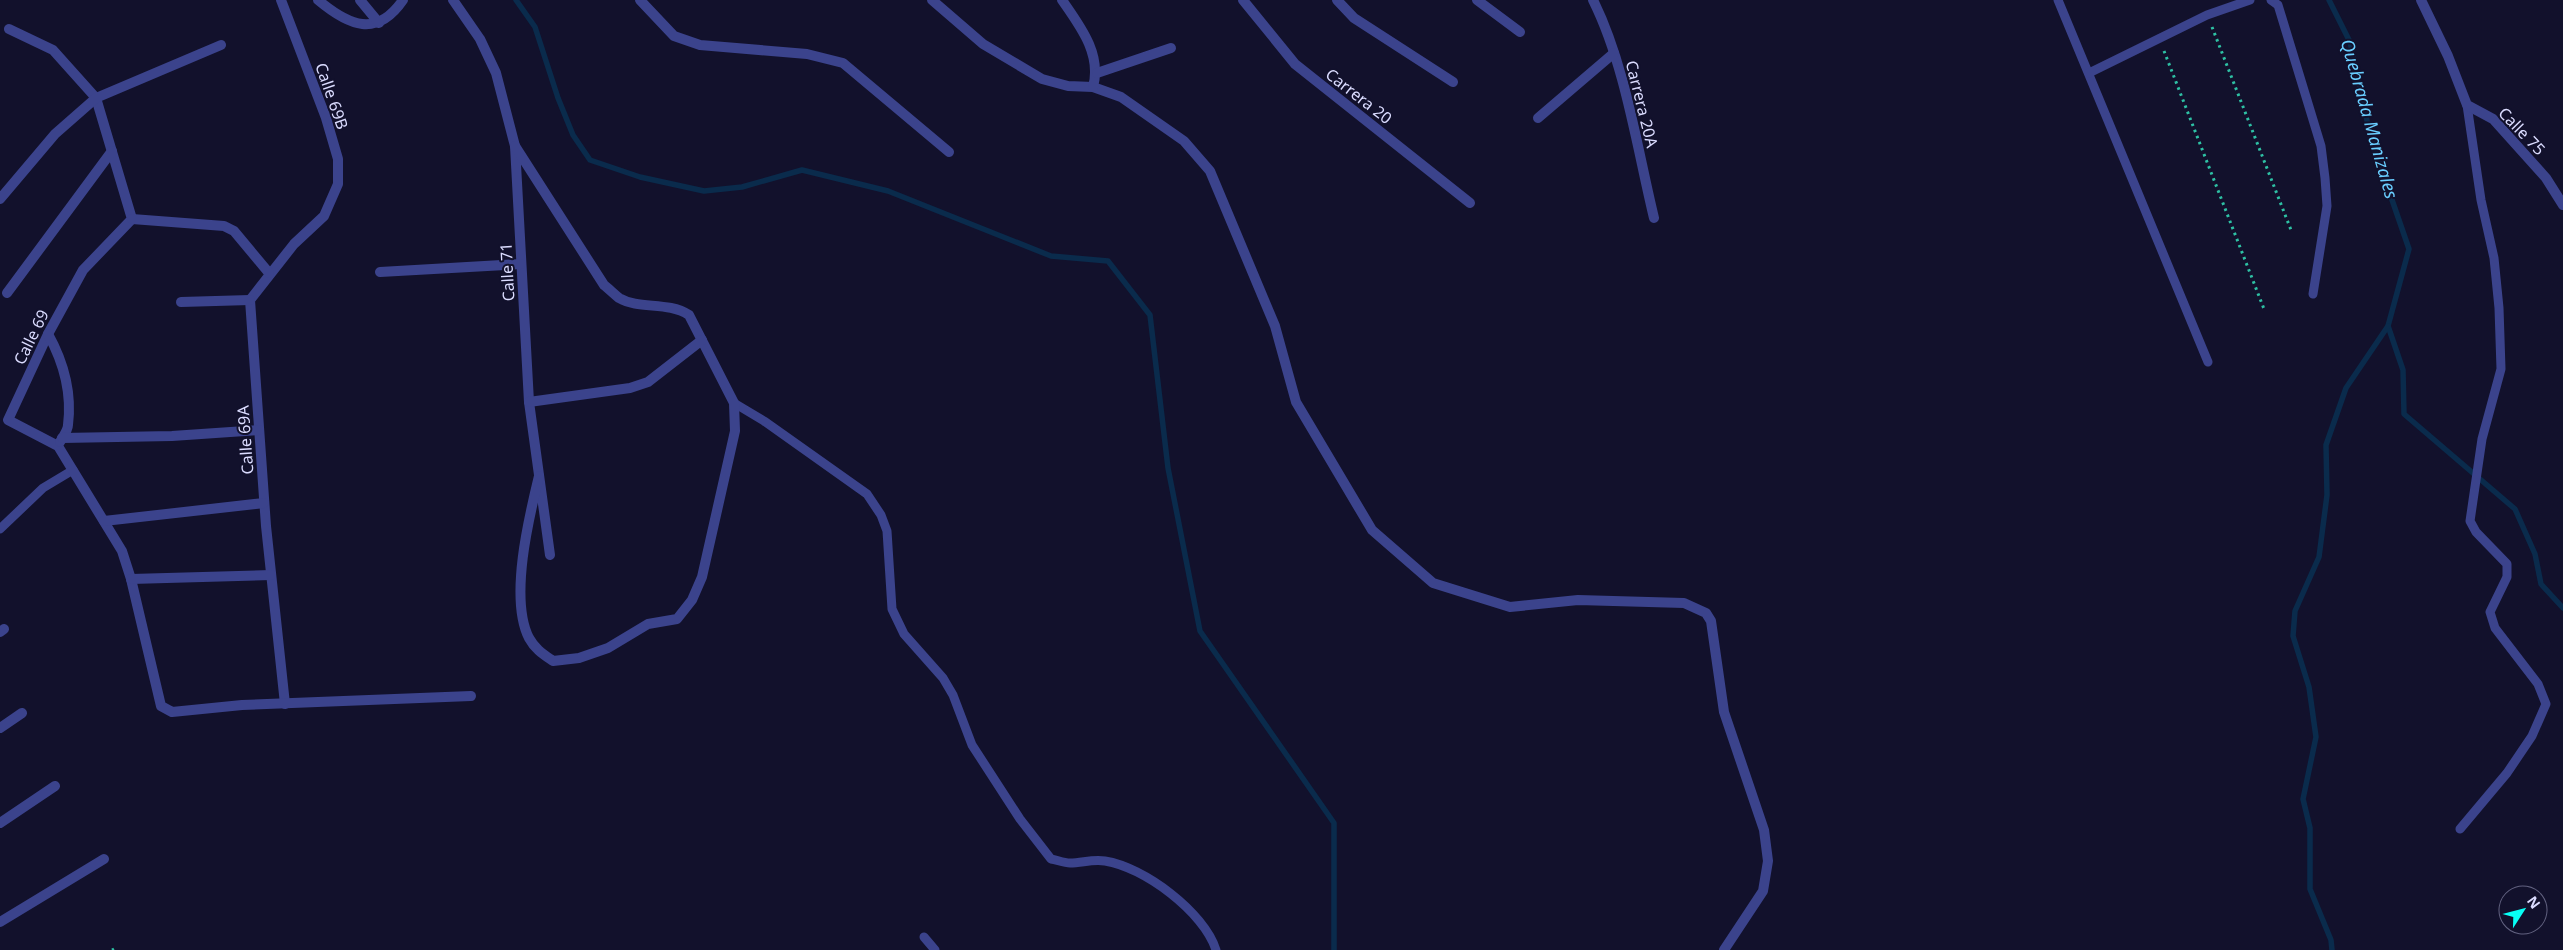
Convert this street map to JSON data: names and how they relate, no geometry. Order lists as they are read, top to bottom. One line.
{"streets":{"street":["Calle 69B","Carrera 20","Carrera 20A","Calle 75","Calle 71","Calle 69","Calle 69A"]},"water":["Quebrada Manizales"],"north":"top right"}
